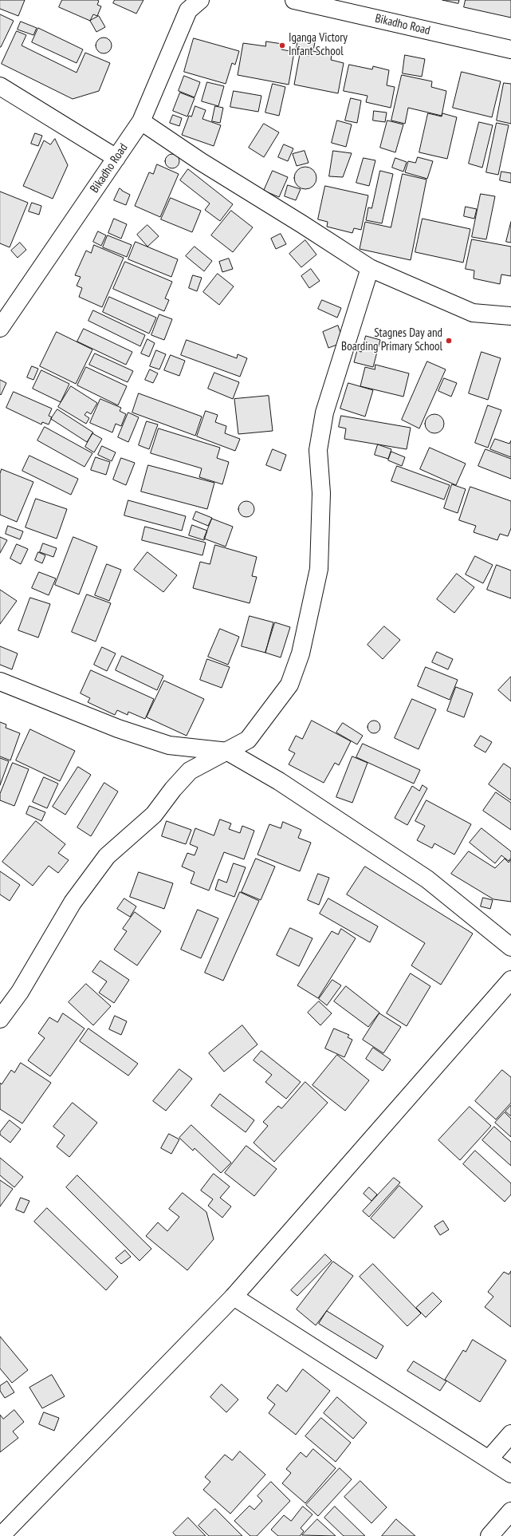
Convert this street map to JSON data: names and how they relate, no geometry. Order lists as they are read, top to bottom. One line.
{"streets":{"street":["Bikadho Road"]},"places":["Iganga Victory Infant School","Stagnes Day and Boarding Primary School"]}
